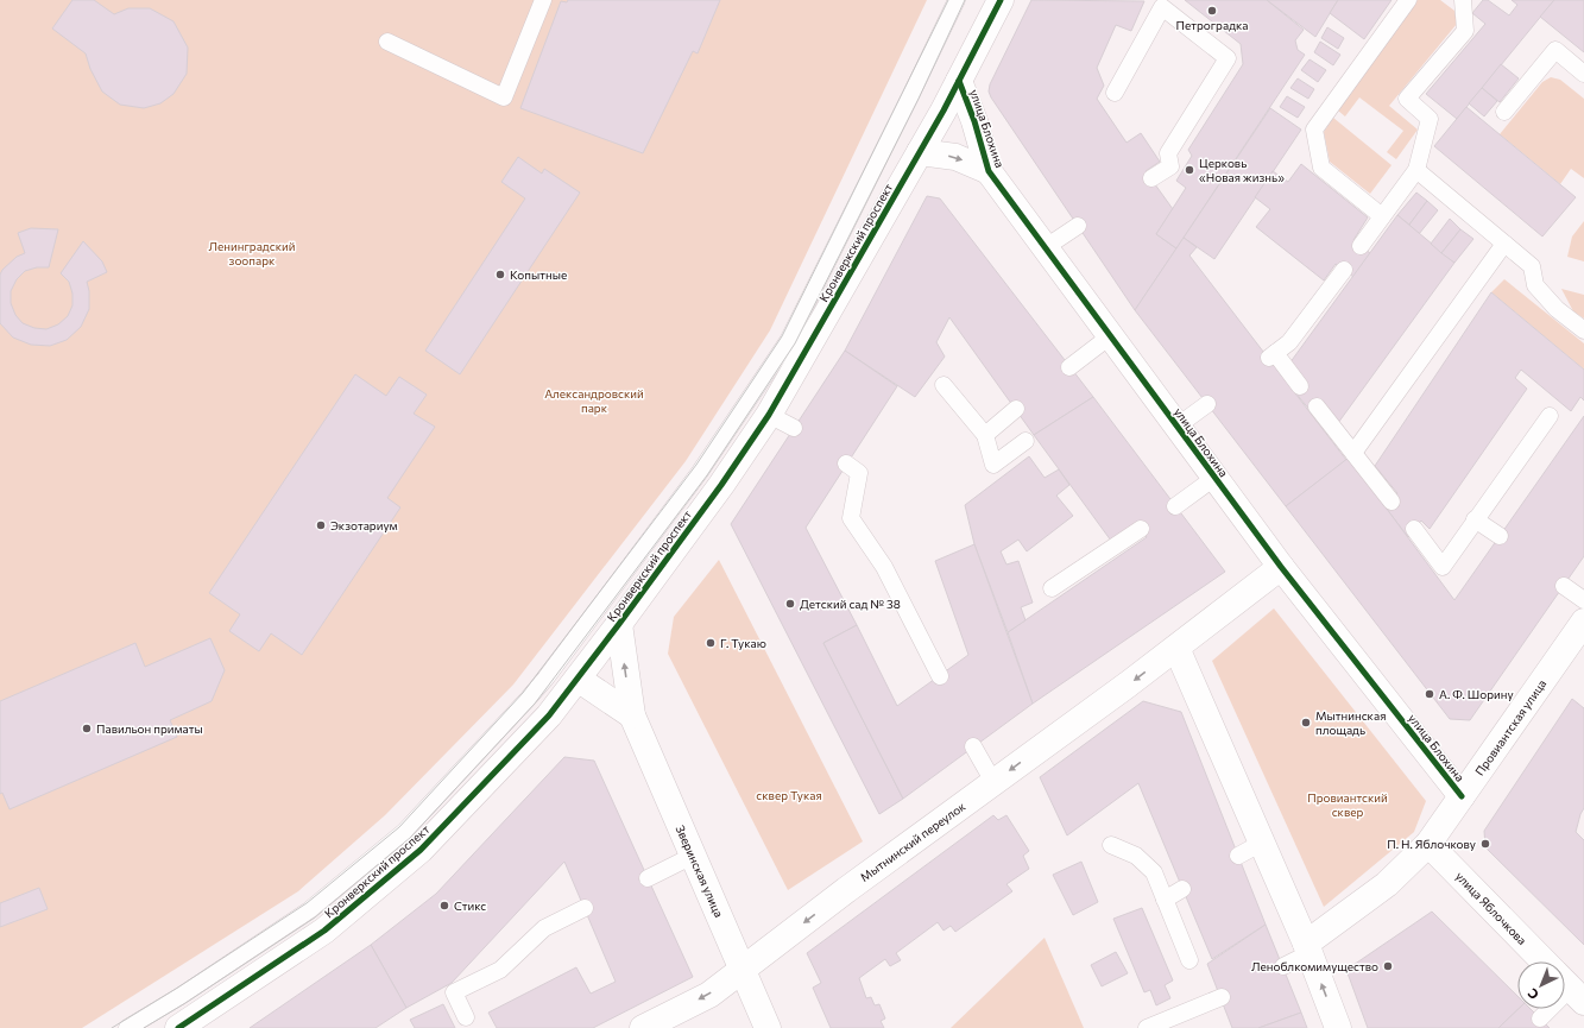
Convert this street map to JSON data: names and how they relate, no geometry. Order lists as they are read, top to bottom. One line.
{"streets":{"street":["улица Блохина","Кронверкский проспект","Провиантская улица","Мытнинский переулок","Зверинская улица","улица Яблочкова"]},"crossings":[["улица Блохина","Кронверкский проспект"],["улица Блохина","Провиантская улица"],["Кронверкский проспект","Зверинская улица"],["Провиантская улица","улица Яблочкова"],["Мытнинский переулок","Зверинская улица"]],"one_way":["Мытнинский переулок"],"parks":["Ленинградский зоопарк","Александровский парк","сквер Тукая","Провиантский сквер"],"places":["Петроградка","Церковь «Новая жизнь»","Копытные","Экзотариум","Детский сад № 38","Г. Тукаю","А. Ф. Шорину","Мытнинская площадь","Павильон приматы","П. Н. Яблочкову","Стикс","Леноблкомимущество"],"north":"bottom left"}
